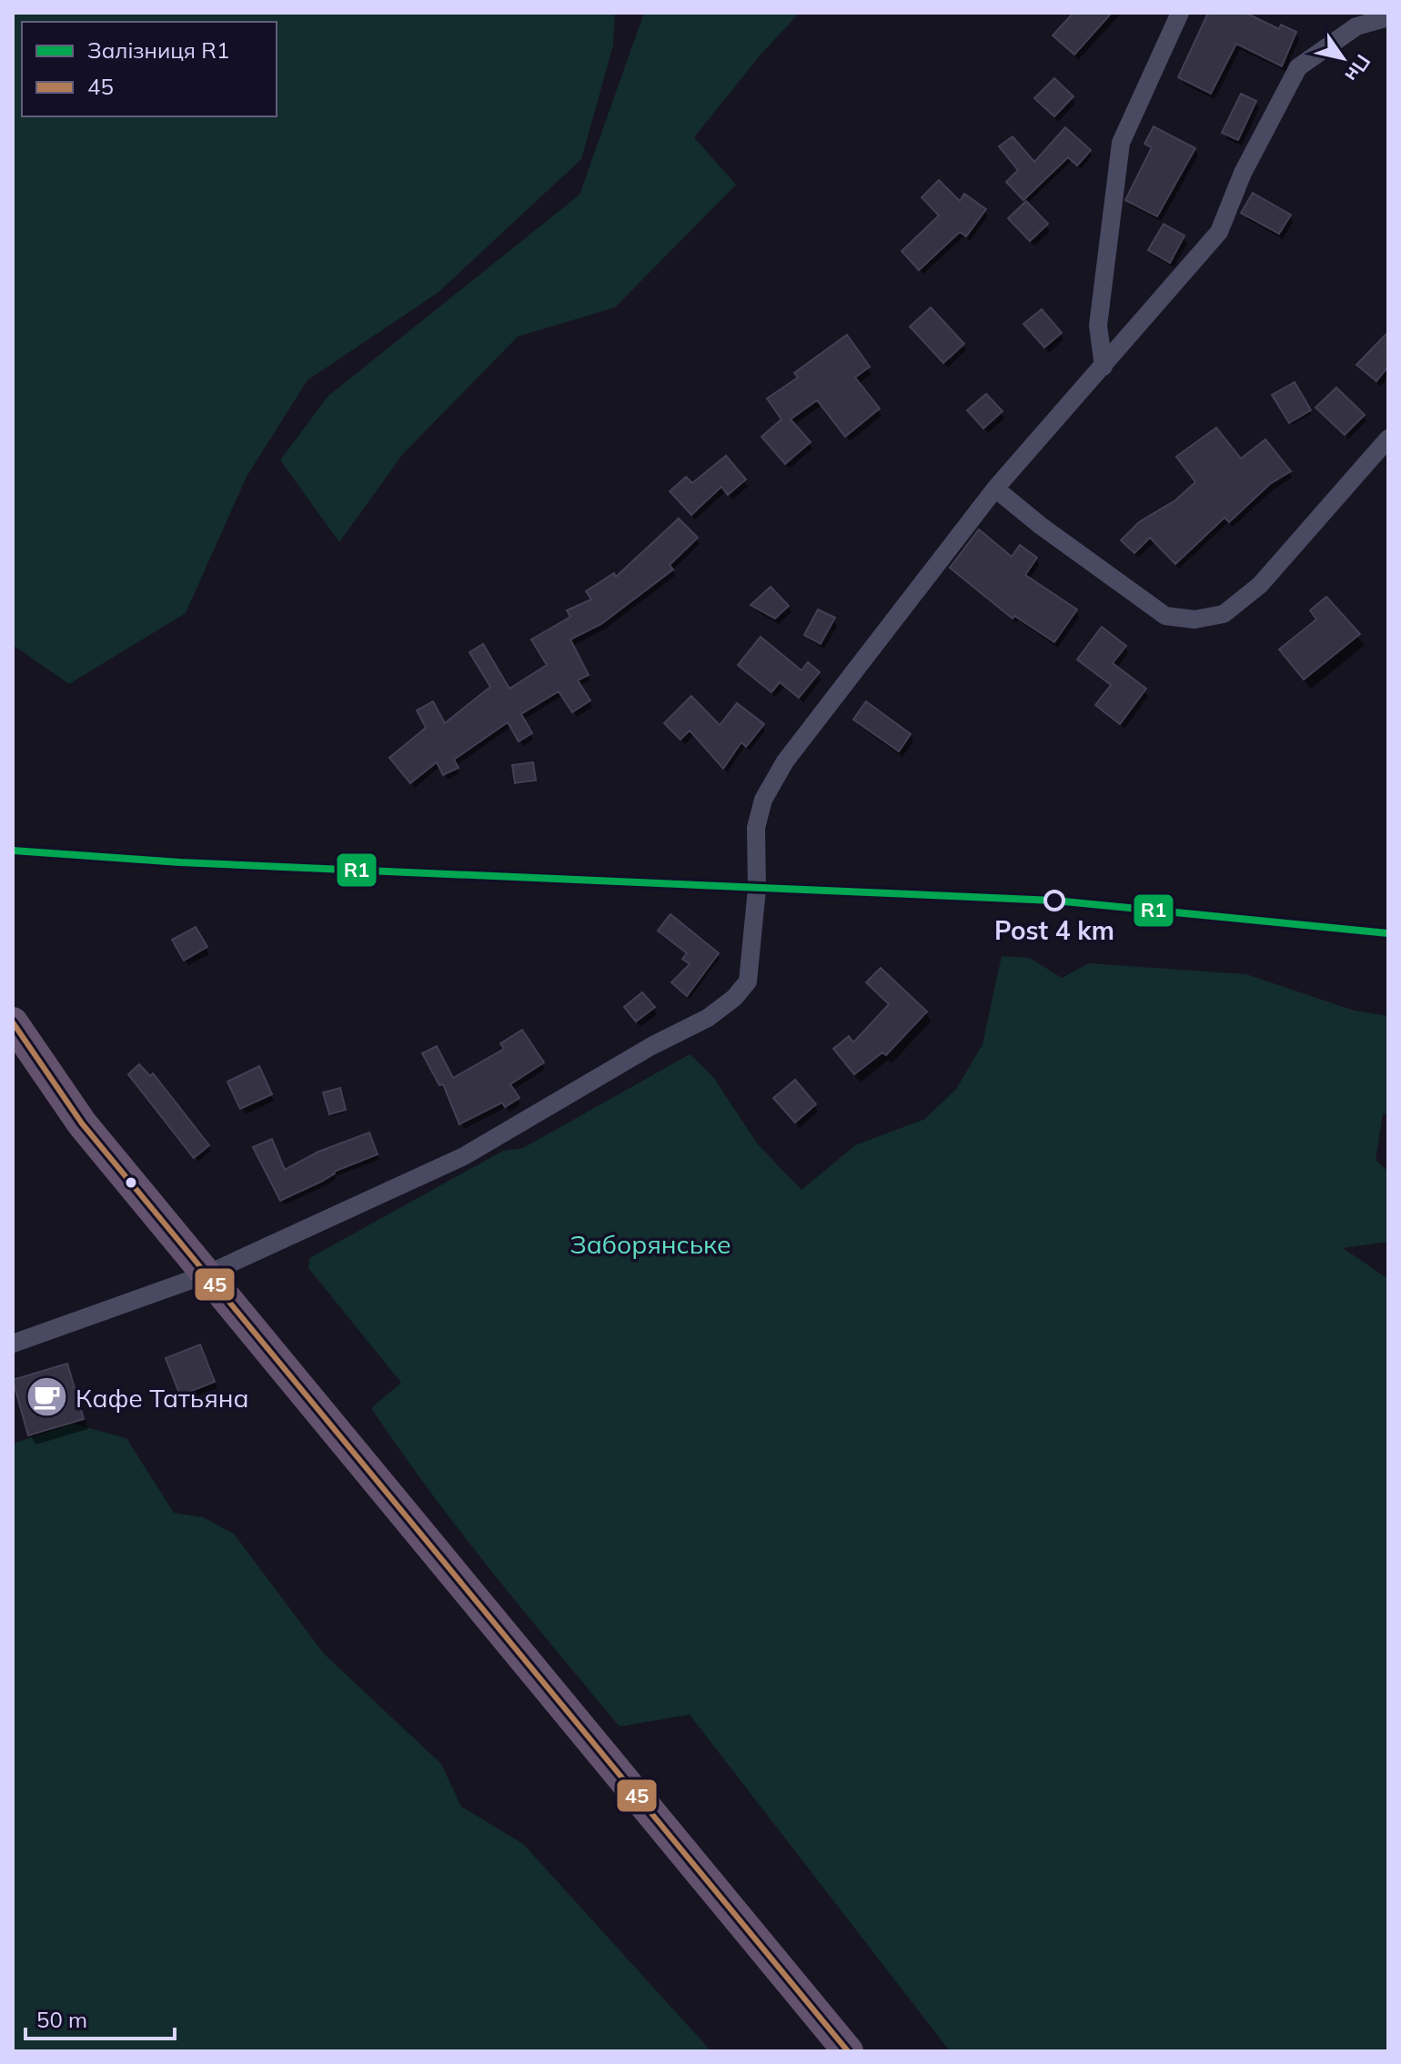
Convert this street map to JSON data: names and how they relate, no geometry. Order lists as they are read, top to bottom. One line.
{"parks":["Заборянське"],"places":{"other":["Post 4 km"],"cafe":["Кафе Татьяна"]},"lines":["rail line R1","transit line 45"],"legend":["Залізниця R1","45"],"scale_bar":"50 m","north":"bottom right"}
